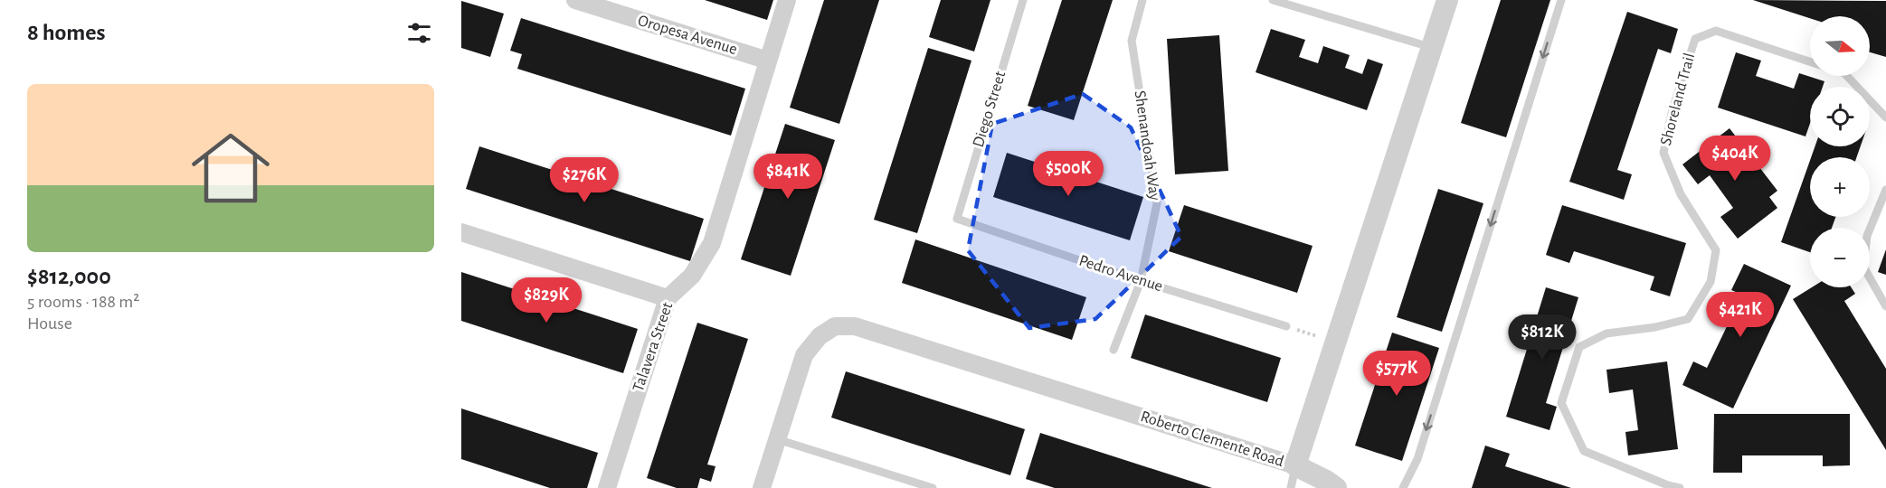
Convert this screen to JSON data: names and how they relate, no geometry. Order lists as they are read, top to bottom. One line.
{"streets":{"street":["Oropesa Avenue","Talavera Street","Roberto Clemente Road"],"lane":["Shoreland Trail","Diego Street","Shenandoah Way","Pedro Avenue"]},"crossings":[["Oropesa Avenue","Talavera Street"],["Diego Street","Pedro Avenue"],["Shenandoah Way","Pedro Avenue"]],"north":"right","page":{"heading":"8 homes","map_buttons":["+","−"],"list":[{"name":"$812,000","note":"5 rooms · 188 m² · House"}],"price":["$404K","$500K","$841K","$276K","$829K","$421K","$812K","$577K"]}}
